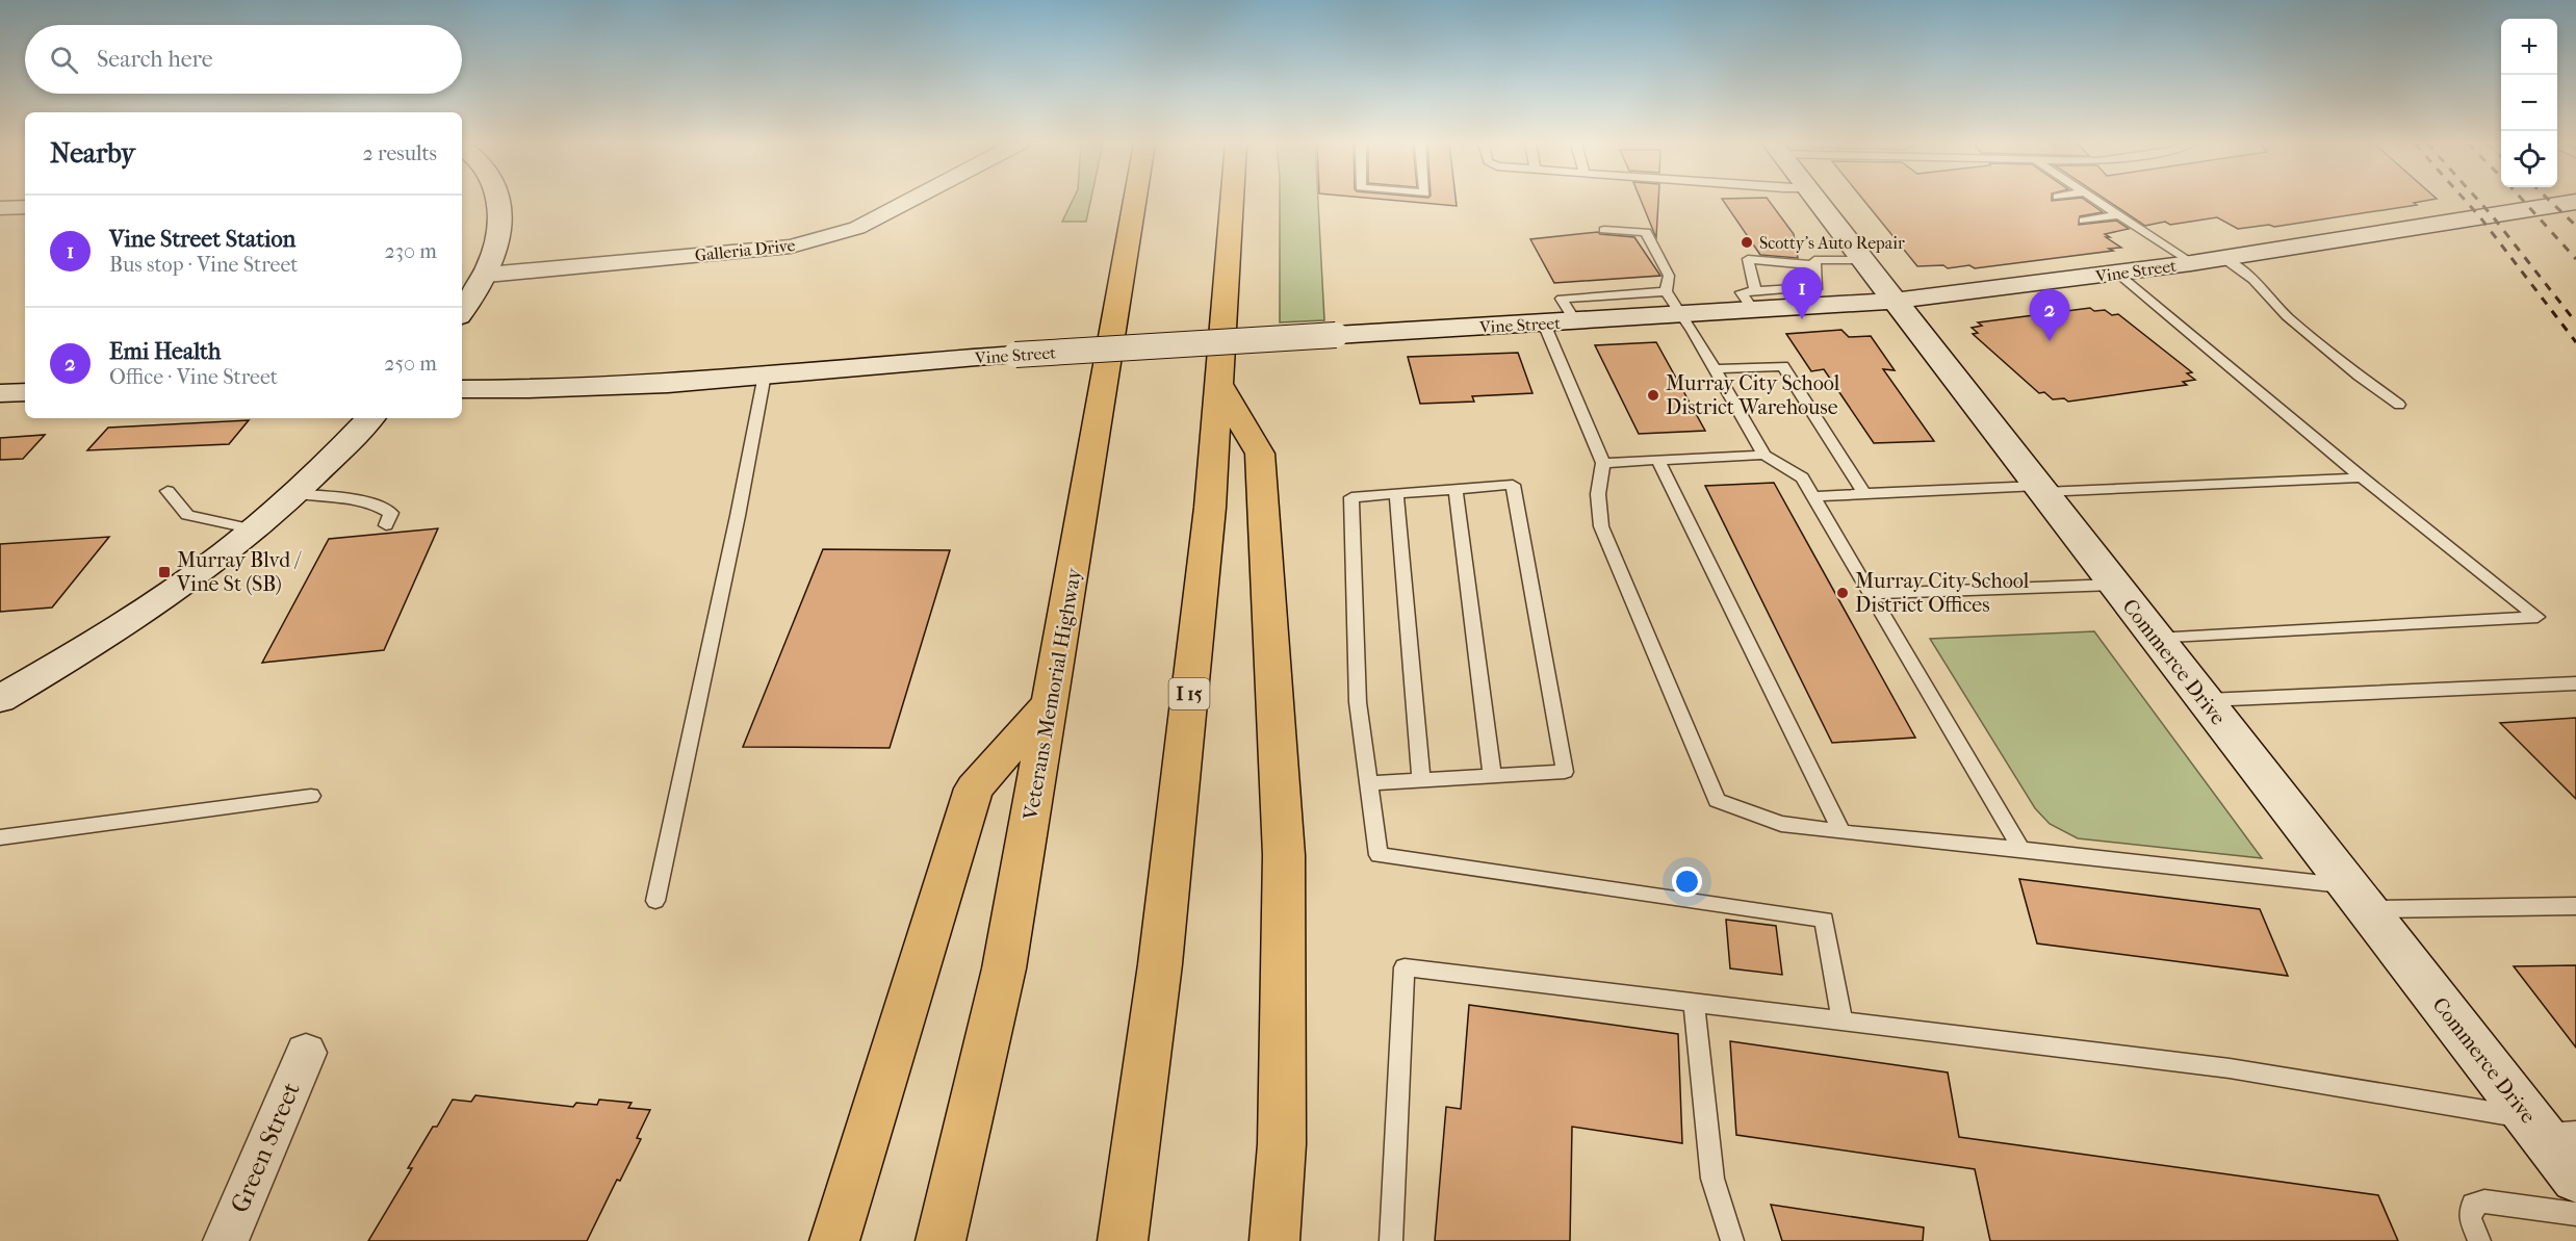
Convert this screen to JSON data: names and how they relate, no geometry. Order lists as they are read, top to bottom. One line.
{"streets":{"highway":["Veterans Memorial Highway","I 15"],"street":["Galleria Drive","Vine Street","Commerce Drive","Green Street"]},"crossings":[["Vine Street","Commerce Drive"]],"places":{"other":["Scotty’s Auto Repair","Murray City School District Warehouse","Murray City School District Offices"],"transit":["Murray Blvd / Vine St (SB)"]},"page":{"map_buttons":["+","−"],"search":"Search here","heading":["Nearby","2 results"],"list":[{"mark":"1","name":"Vine Street Station","note":"Bus stop · Vine Street","value":"230 m"},{"mark":"2","name":"Emi Health","note":"Office · Vine Street","value":"250 m"}],"pins":["1","2"]}}
